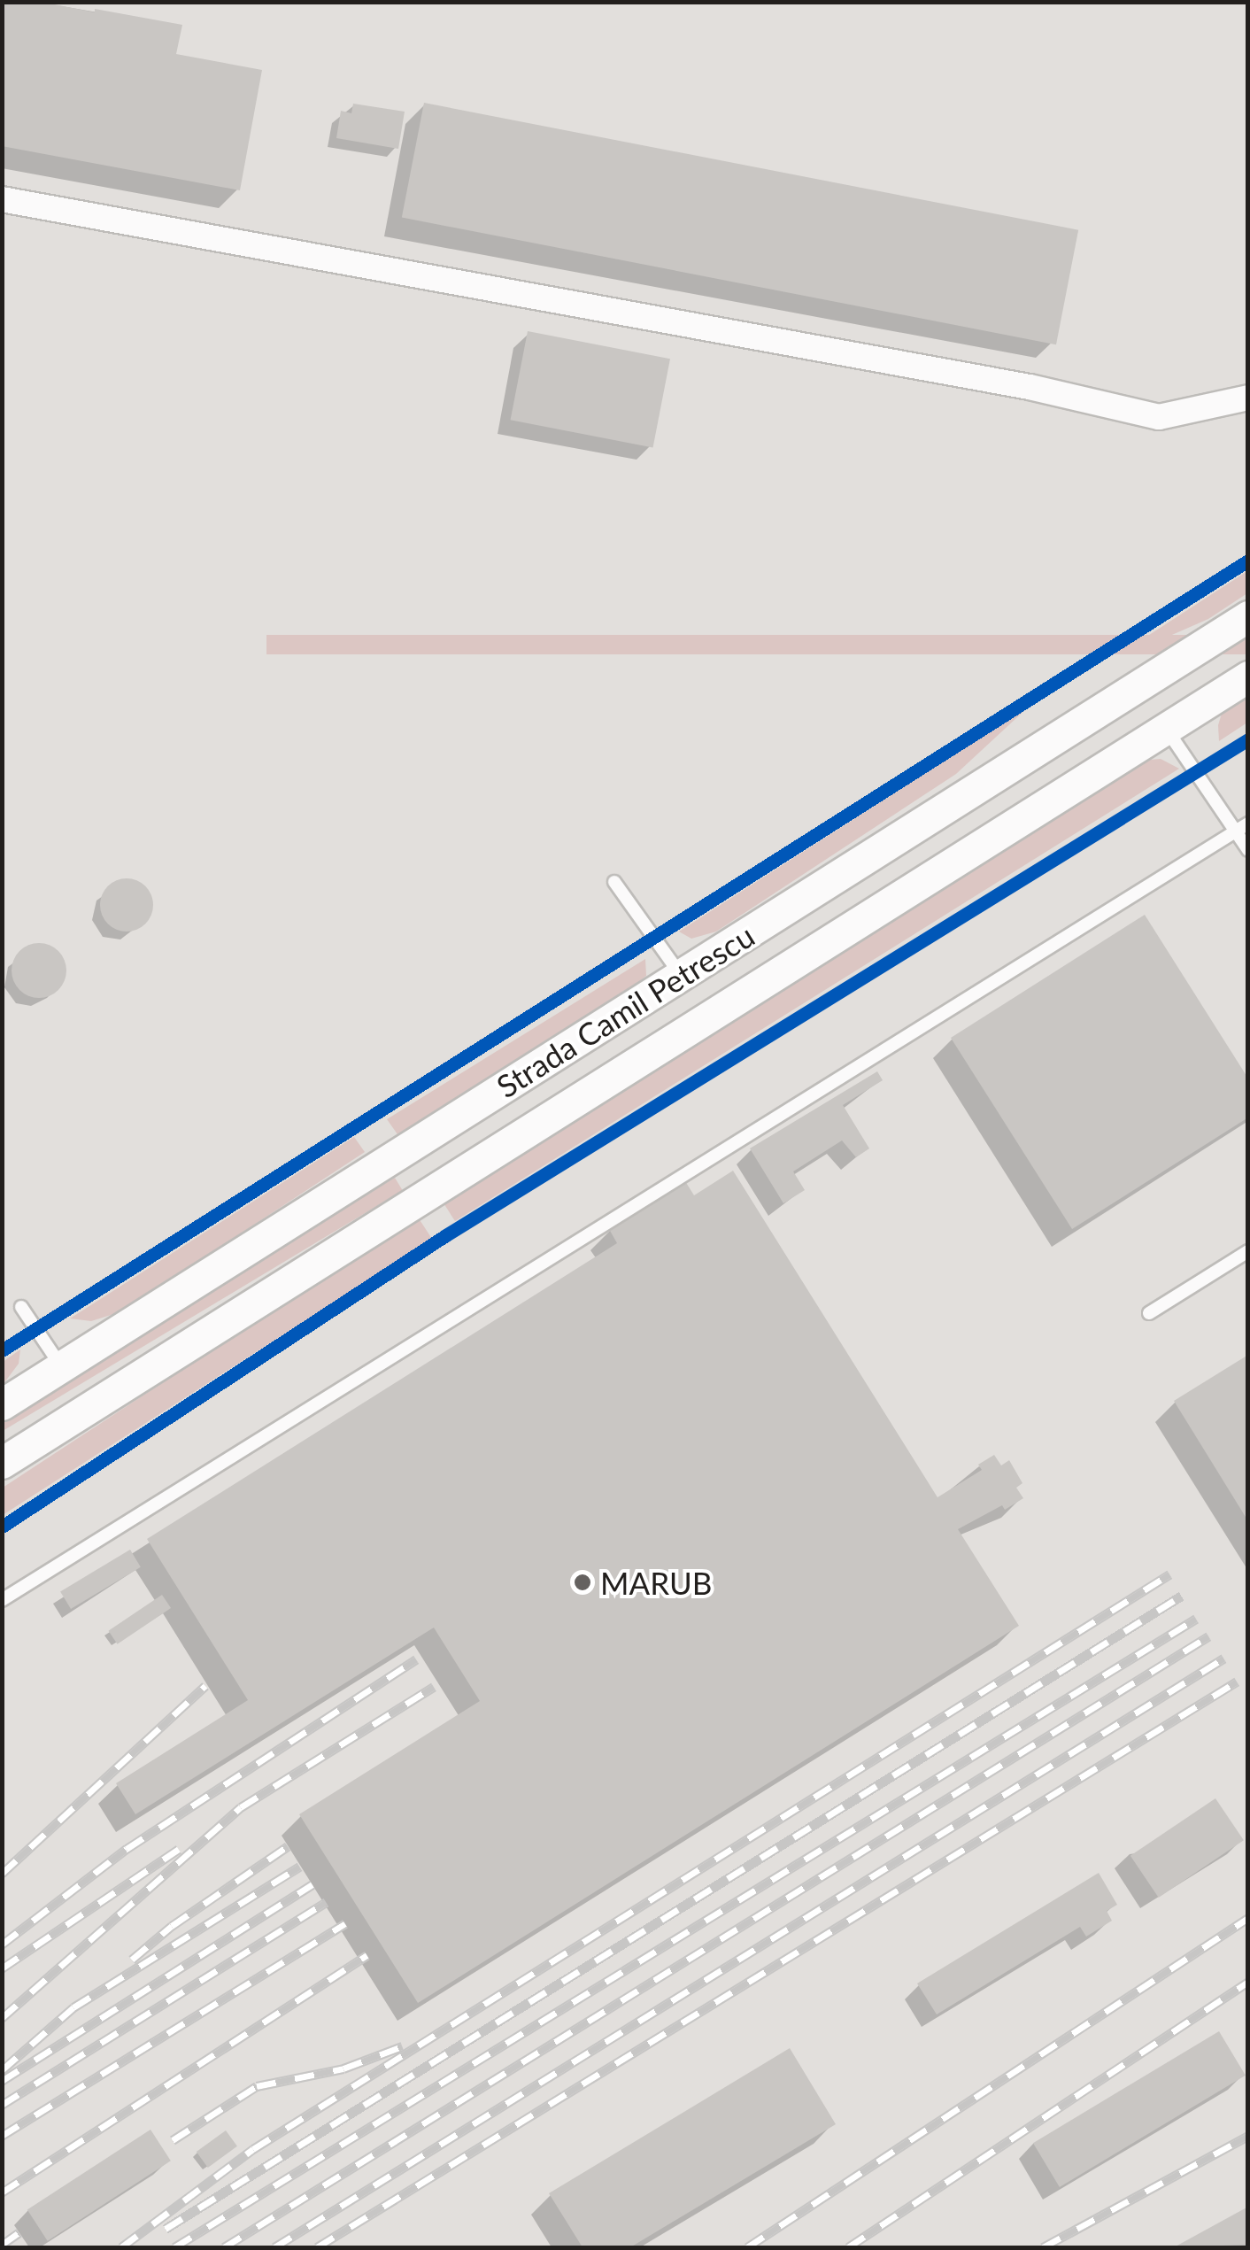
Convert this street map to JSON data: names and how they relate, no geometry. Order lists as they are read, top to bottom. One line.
{"streets":{"street":["Strada Camil Petrescu"]},"places":["MARUB"]}
